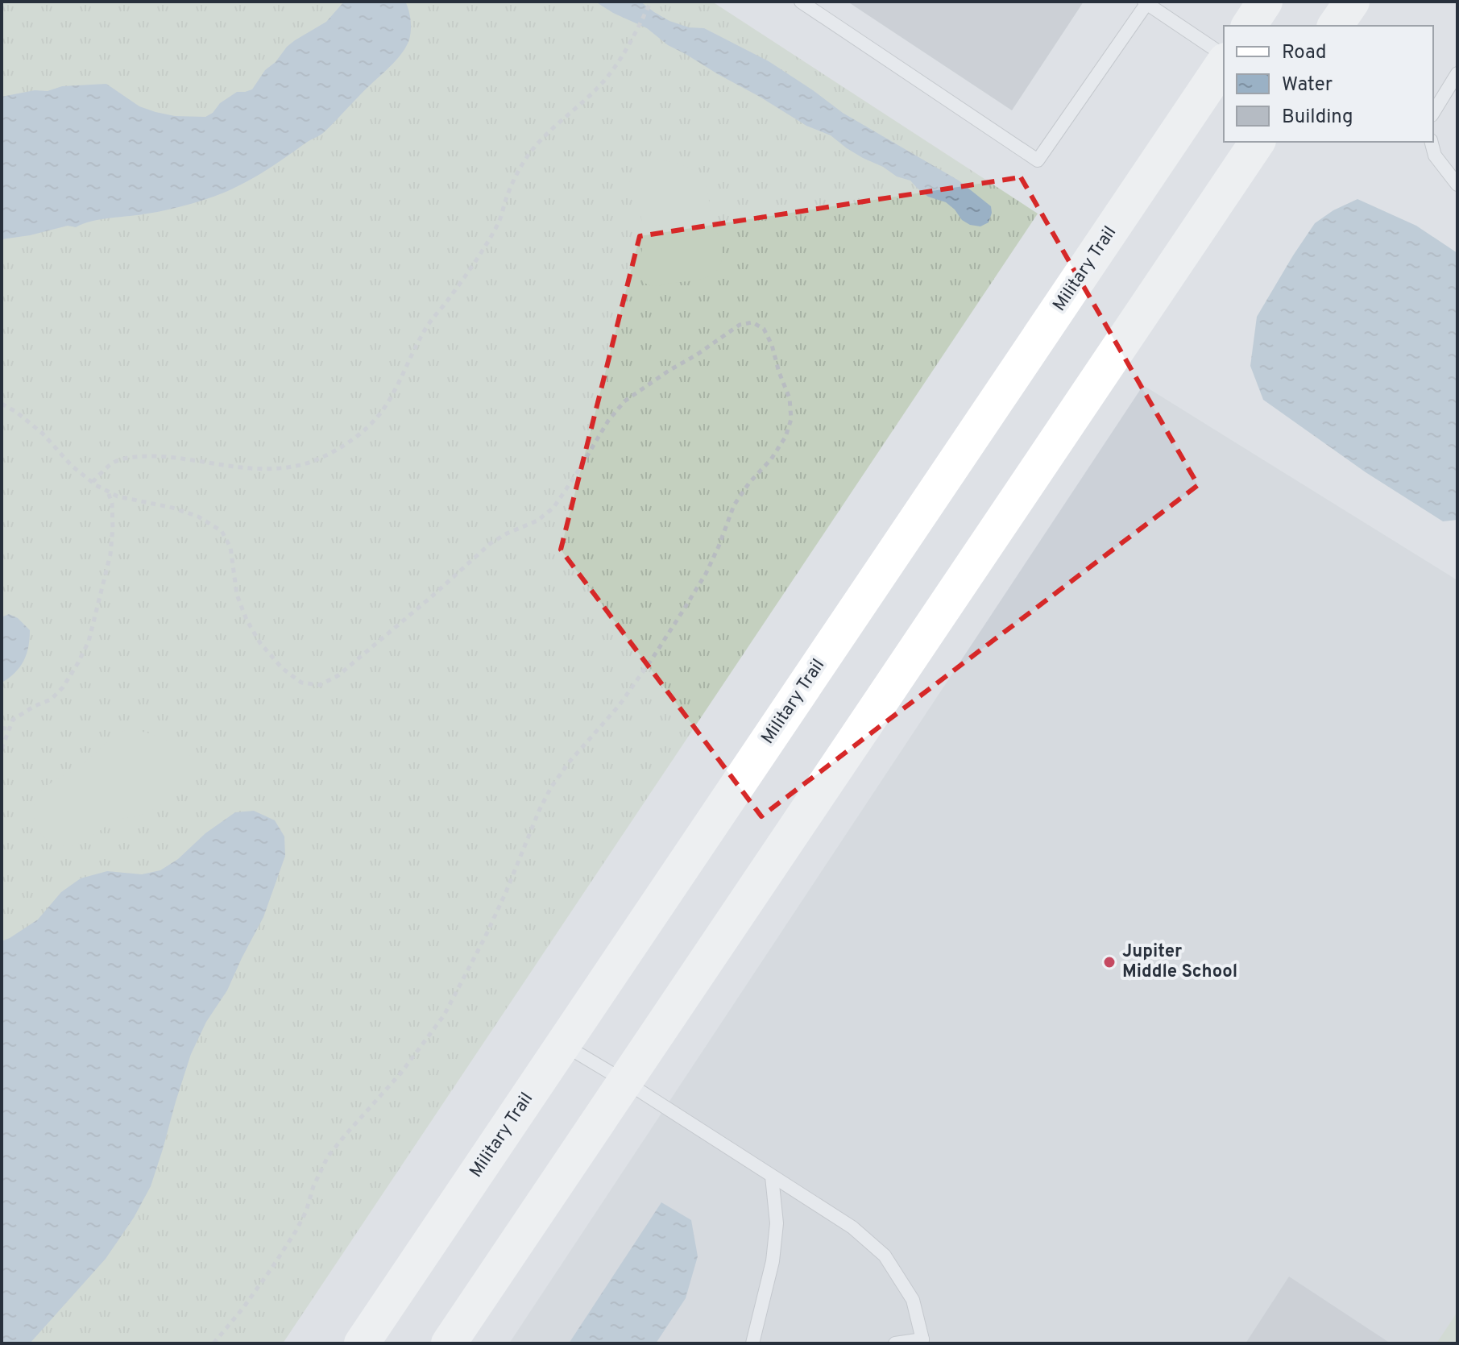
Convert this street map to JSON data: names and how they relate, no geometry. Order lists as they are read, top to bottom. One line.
{"streets":{"main road":["Military Trail"]},"places":["Jupiter Middle School"],"legend":["Road","Water","Building"]}
